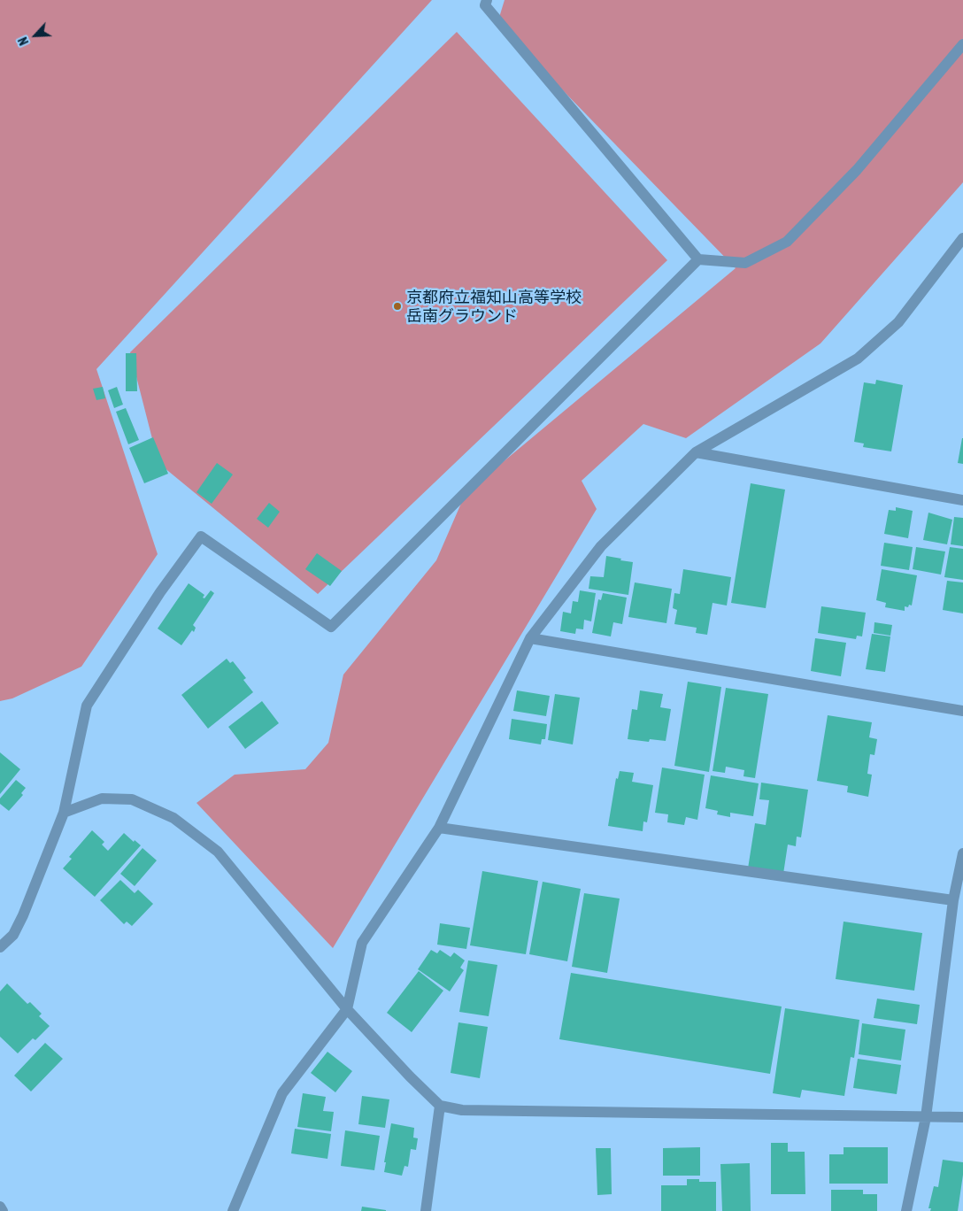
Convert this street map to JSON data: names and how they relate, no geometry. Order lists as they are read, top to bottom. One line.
{"places":["京都府立福知山高等学校 岳南グラウンド"],"north":"bottom left"}
